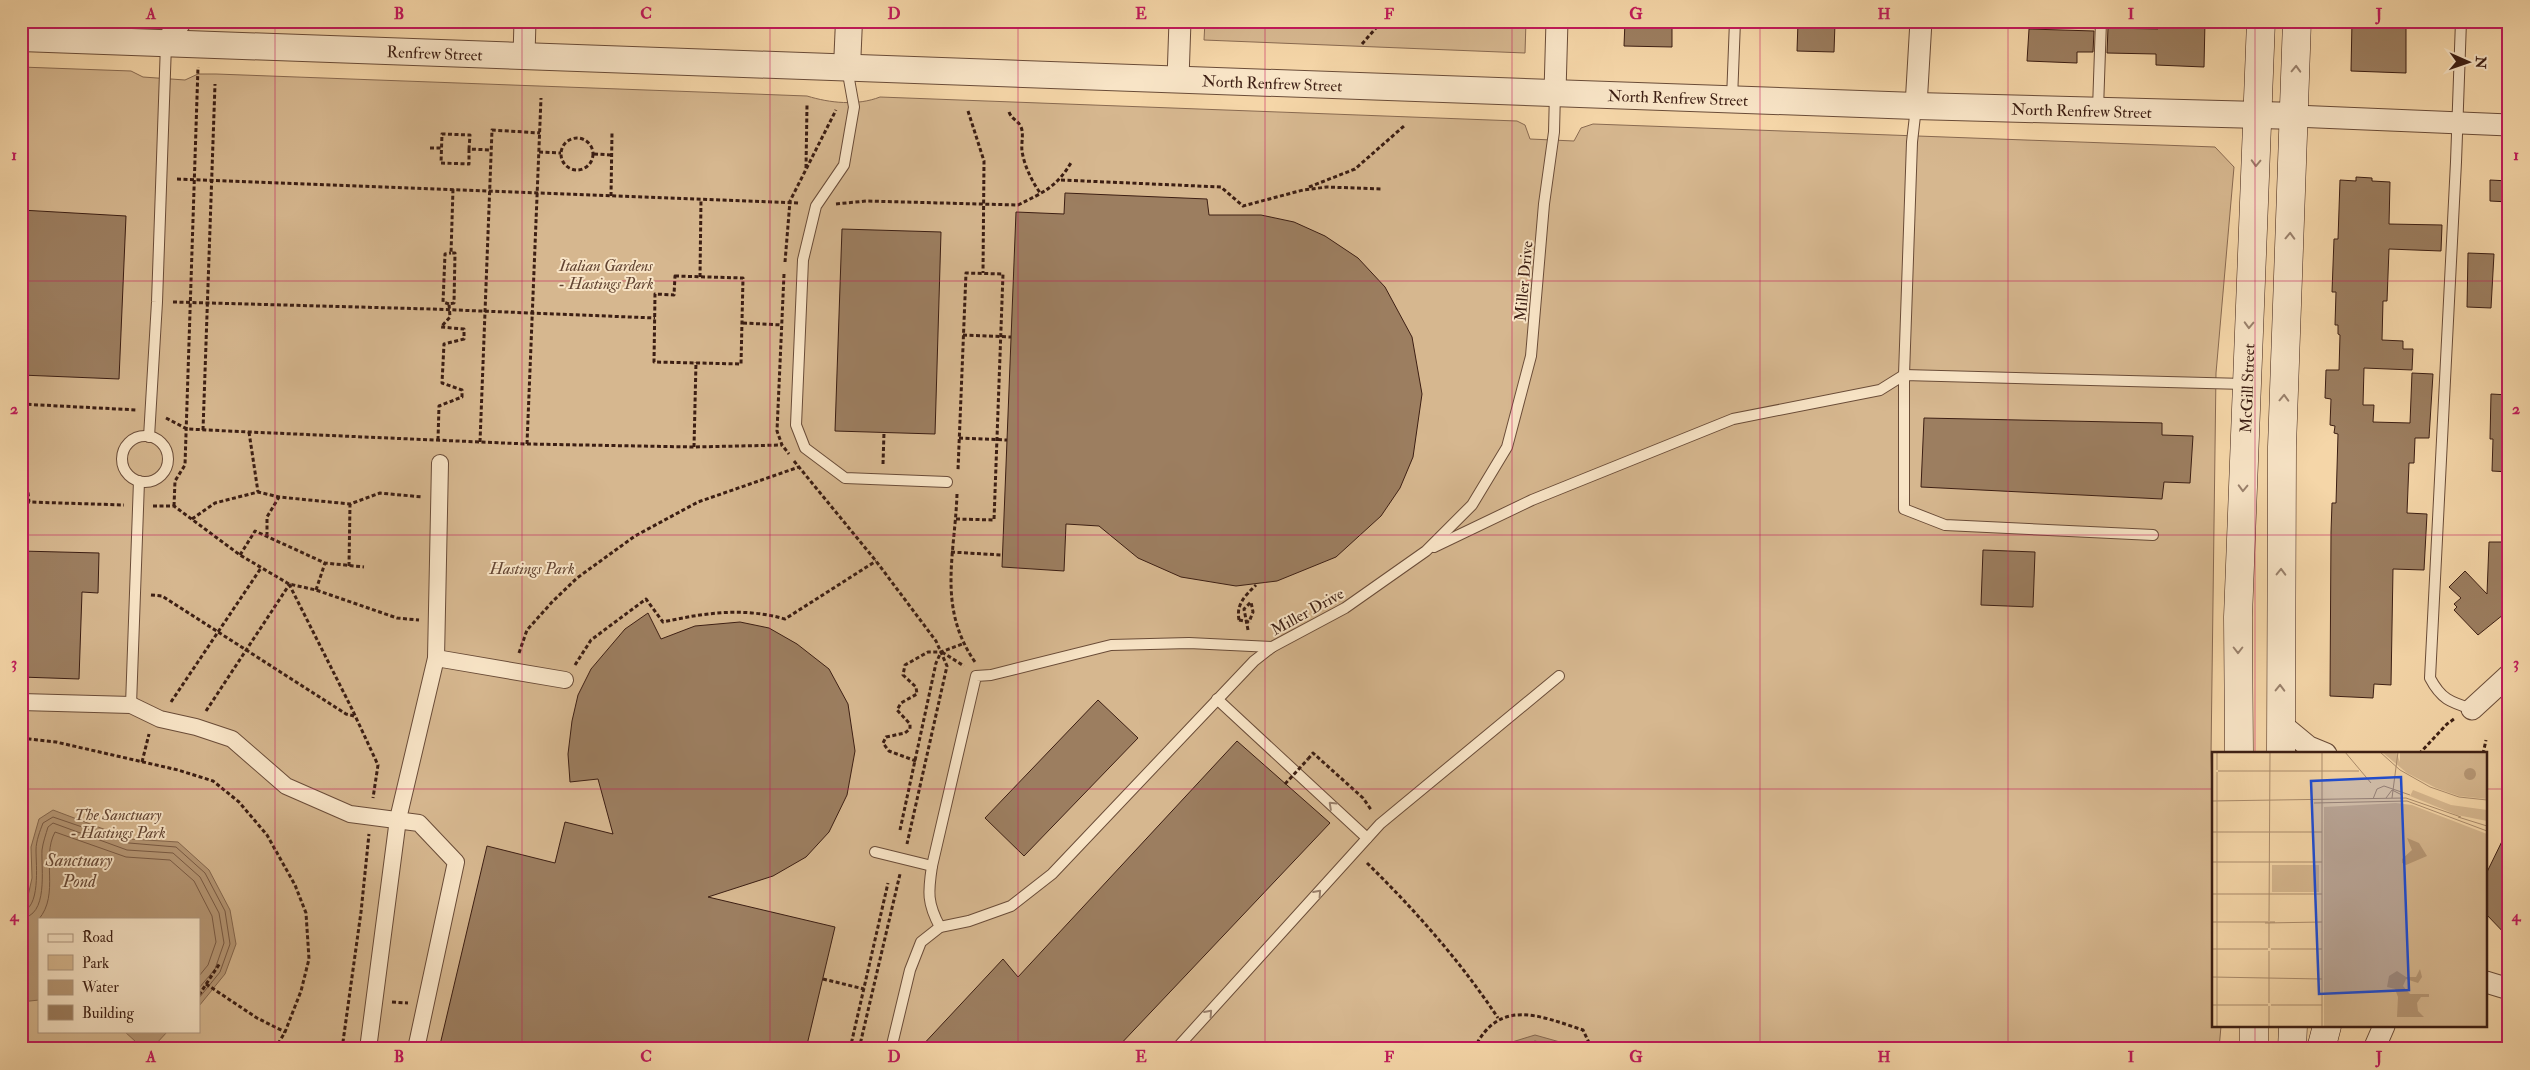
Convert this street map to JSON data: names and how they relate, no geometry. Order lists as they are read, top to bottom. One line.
{"streets":{"main road":["McGill Street"],"street":["Renfrew Street","North Renfrew Street"],"lane":["Miller Drive"]},"crossings":[["Renfrew Street","North Renfrew Street"],["North Renfrew Street","Miller Drive"],["North Renfrew Street","McGill Street"]],"water":["Sanctuary Pond"],"parks":["Italian Gardens - Hastings Park","Hastings Park","The Sanctuary - Hastings Park"],"legend":["Road","Park","Water","Building"],"north":"right","grid":{"columns":["A","B","C","D","E","F","G","H","I","J"],"rows":["1","2","3","4"]}}
